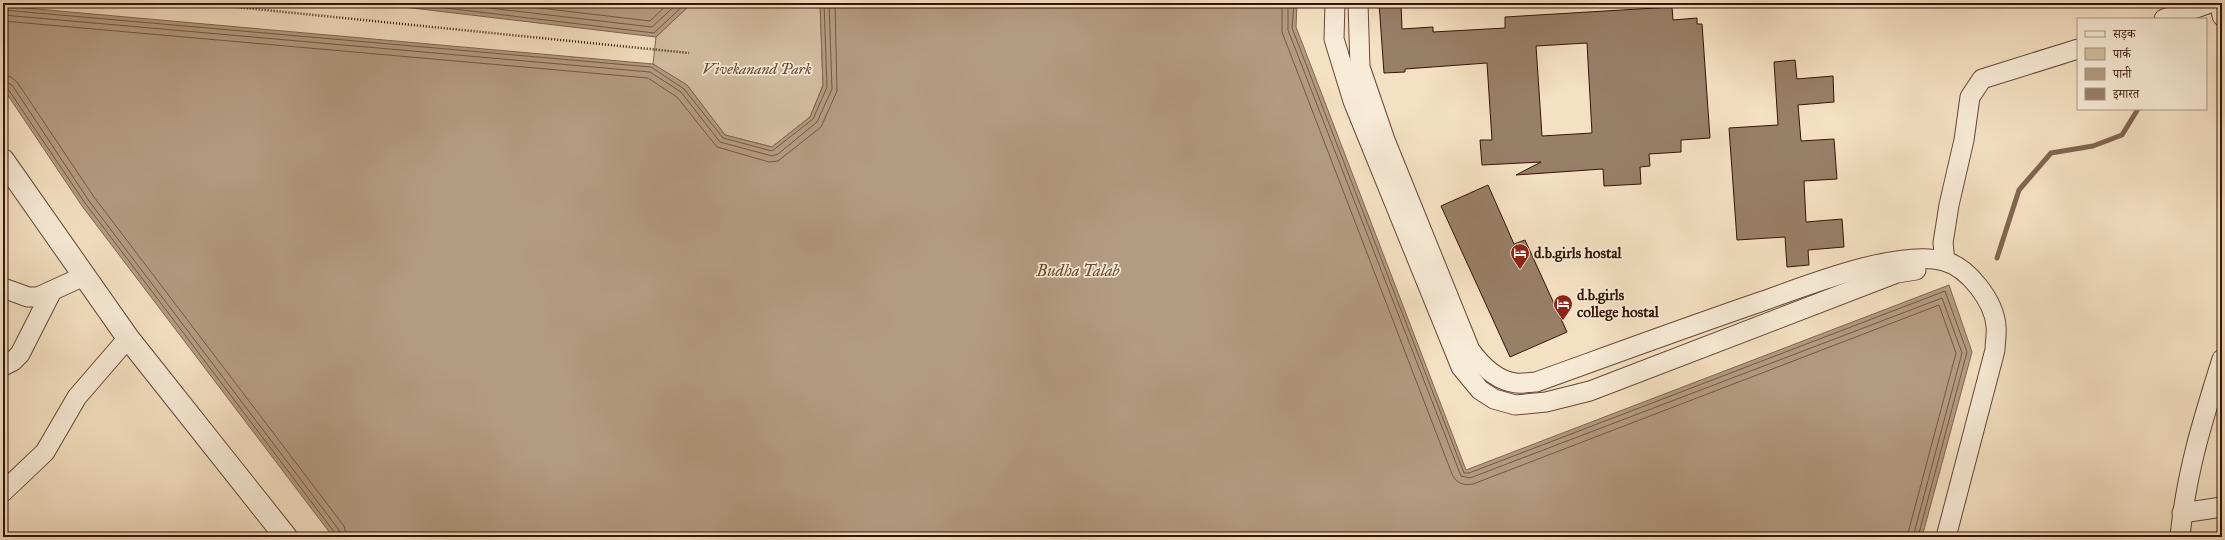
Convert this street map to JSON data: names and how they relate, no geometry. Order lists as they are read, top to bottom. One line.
{"water":["Budha Talab"],"parks":["Vivekanand Park"],"places":{"hotel":["d.b.girls hostal","d.b.girls college hostal"]},"legend":["सड़क","पार्क","पानी","इमारत"]}
